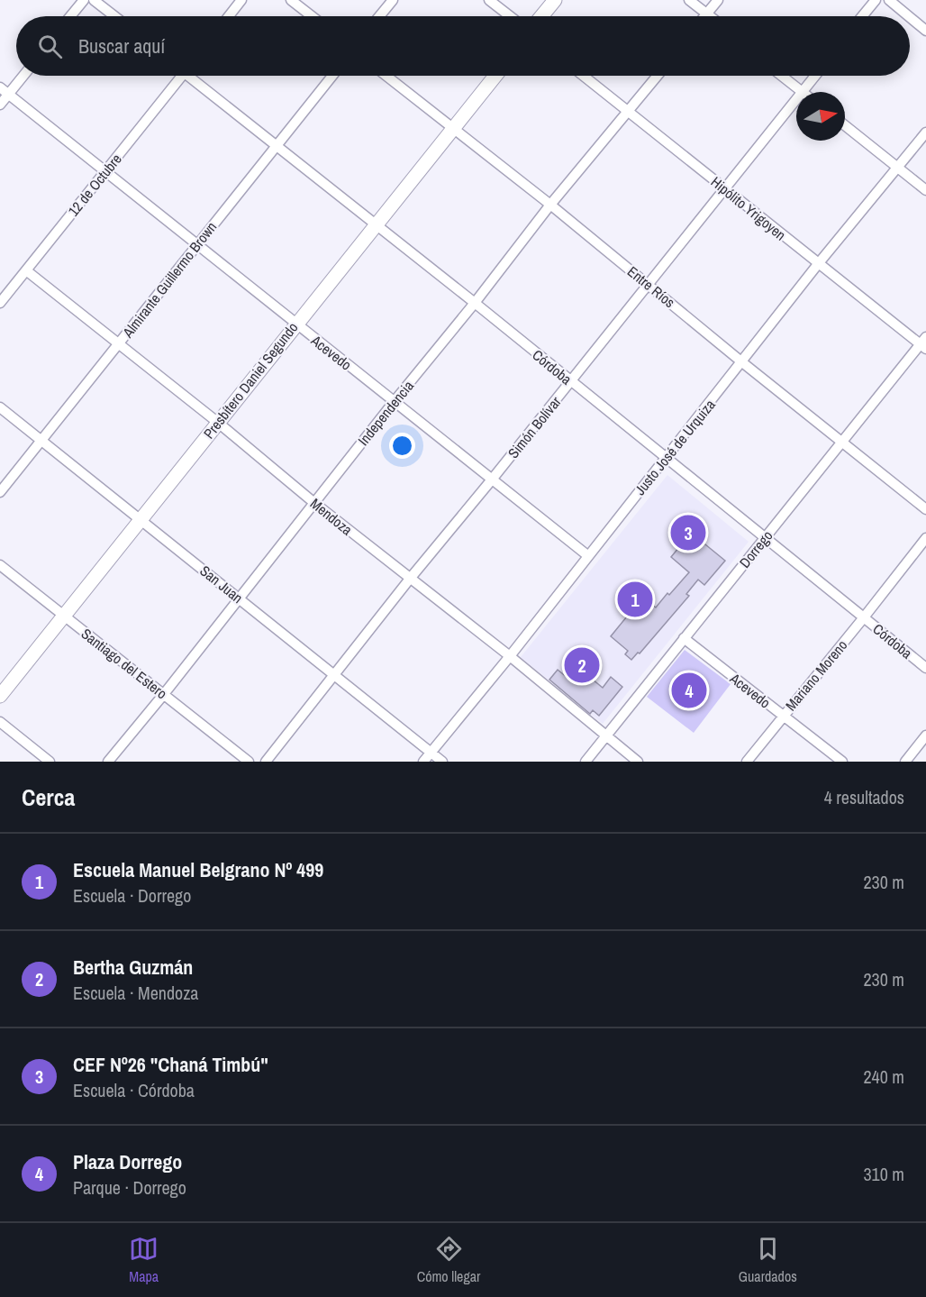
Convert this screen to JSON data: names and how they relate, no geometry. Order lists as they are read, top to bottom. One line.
{"streets":{"main road":["Presbítero Daniel Segundo"],"street":["12 de Octubre","Hipólito Yrigoyen","Almirante Guillermo Brown","Entre Ríos","Acevedo","Córdoba","Independencia","Simón Bolívar","Justo José de Urquiza","Mendoza","Dorrego","San Juan","Santiago del Estero","Mariano Moreno"]},"crossings":[["12 de Octubre","Acevedo"],["12 de Octubre","Mendoza"],["Hipólito Yrigoyen","Independencia"],["Hipólito Yrigoyen","Simón Bolívar"],["Hipólito Yrigoyen","Justo José de Urquiza"],["Hipólito Yrigoyen","Dorrego"],["Almirante Guillermo Brown","Acevedo"],["Almirante Guillermo Brown","Córdoba"],["Almirante Guillermo Brown","Mendoza"],["Almirante Guillermo Brown","San Juan"],["Entre Ríos","Presbítero Daniel Segundo"],["Entre Ríos","Independencia"],["Entre Ríos","Simón Bolívar"],["Entre Ríos","Justo José de Urquiza"],["Entre Ríos","Dorrego"],["Acevedo","Presbítero Daniel Segundo"],["Acevedo","Independencia"],["Acevedo","Simón Bolívar"],["Acevedo","Justo José de Urquiza"],["Acevedo","Dorrego"],["Acevedo","Mariano Moreno"],["Córdoba","Presbítero Daniel Segundo"],["Córdoba","Independencia"],["Córdoba","Simón Bolívar"],["Córdoba","Justo José de Urquiza"],["Córdoba","Dorrego"],["Córdoba","Mariano Moreno"],["Presbítero Daniel Segundo","Mendoza"],["Presbítero Daniel Segundo","San Juan"],["Presbítero Daniel Segundo","Santiago del Estero"],["Independencia","Mendoza"],["Independencia","San Juan"],["Independencia","Santiago del Estero"],["Simón Bolívar","Mendoza"],["Simón Bolívar","San Juan"],["Justo José de Urquiza","Mendoza"],["Justo José de Urquiza","San Juan"],["Mendoza","Dorrego"]],"north":"right","page":{"search":"Buscar aquí","pins":["3","1","2","4"],"heading":["Cerca","4 resultados"],"list":[{"mark":"1","name":"Escuela Manuel Belgrano Nº 499","note":"Escuela · Dorrego","value":"230 m"},{"mark":"2","name":"Bertha Guzmán","note":"Escuela · Mendoza","value":"230 m"},{"mark":"3","name":"CEF Nº26 \"Chaná Timbú\"","note":"Escuela · Córdoba","value":"240 m"},{"mark":"4","name":"Plaza Dorrego","note":"Parque · Dorrego","value":"310 m"}],"nav":["Mapa","Cómo llegar","Guardados"]}}
